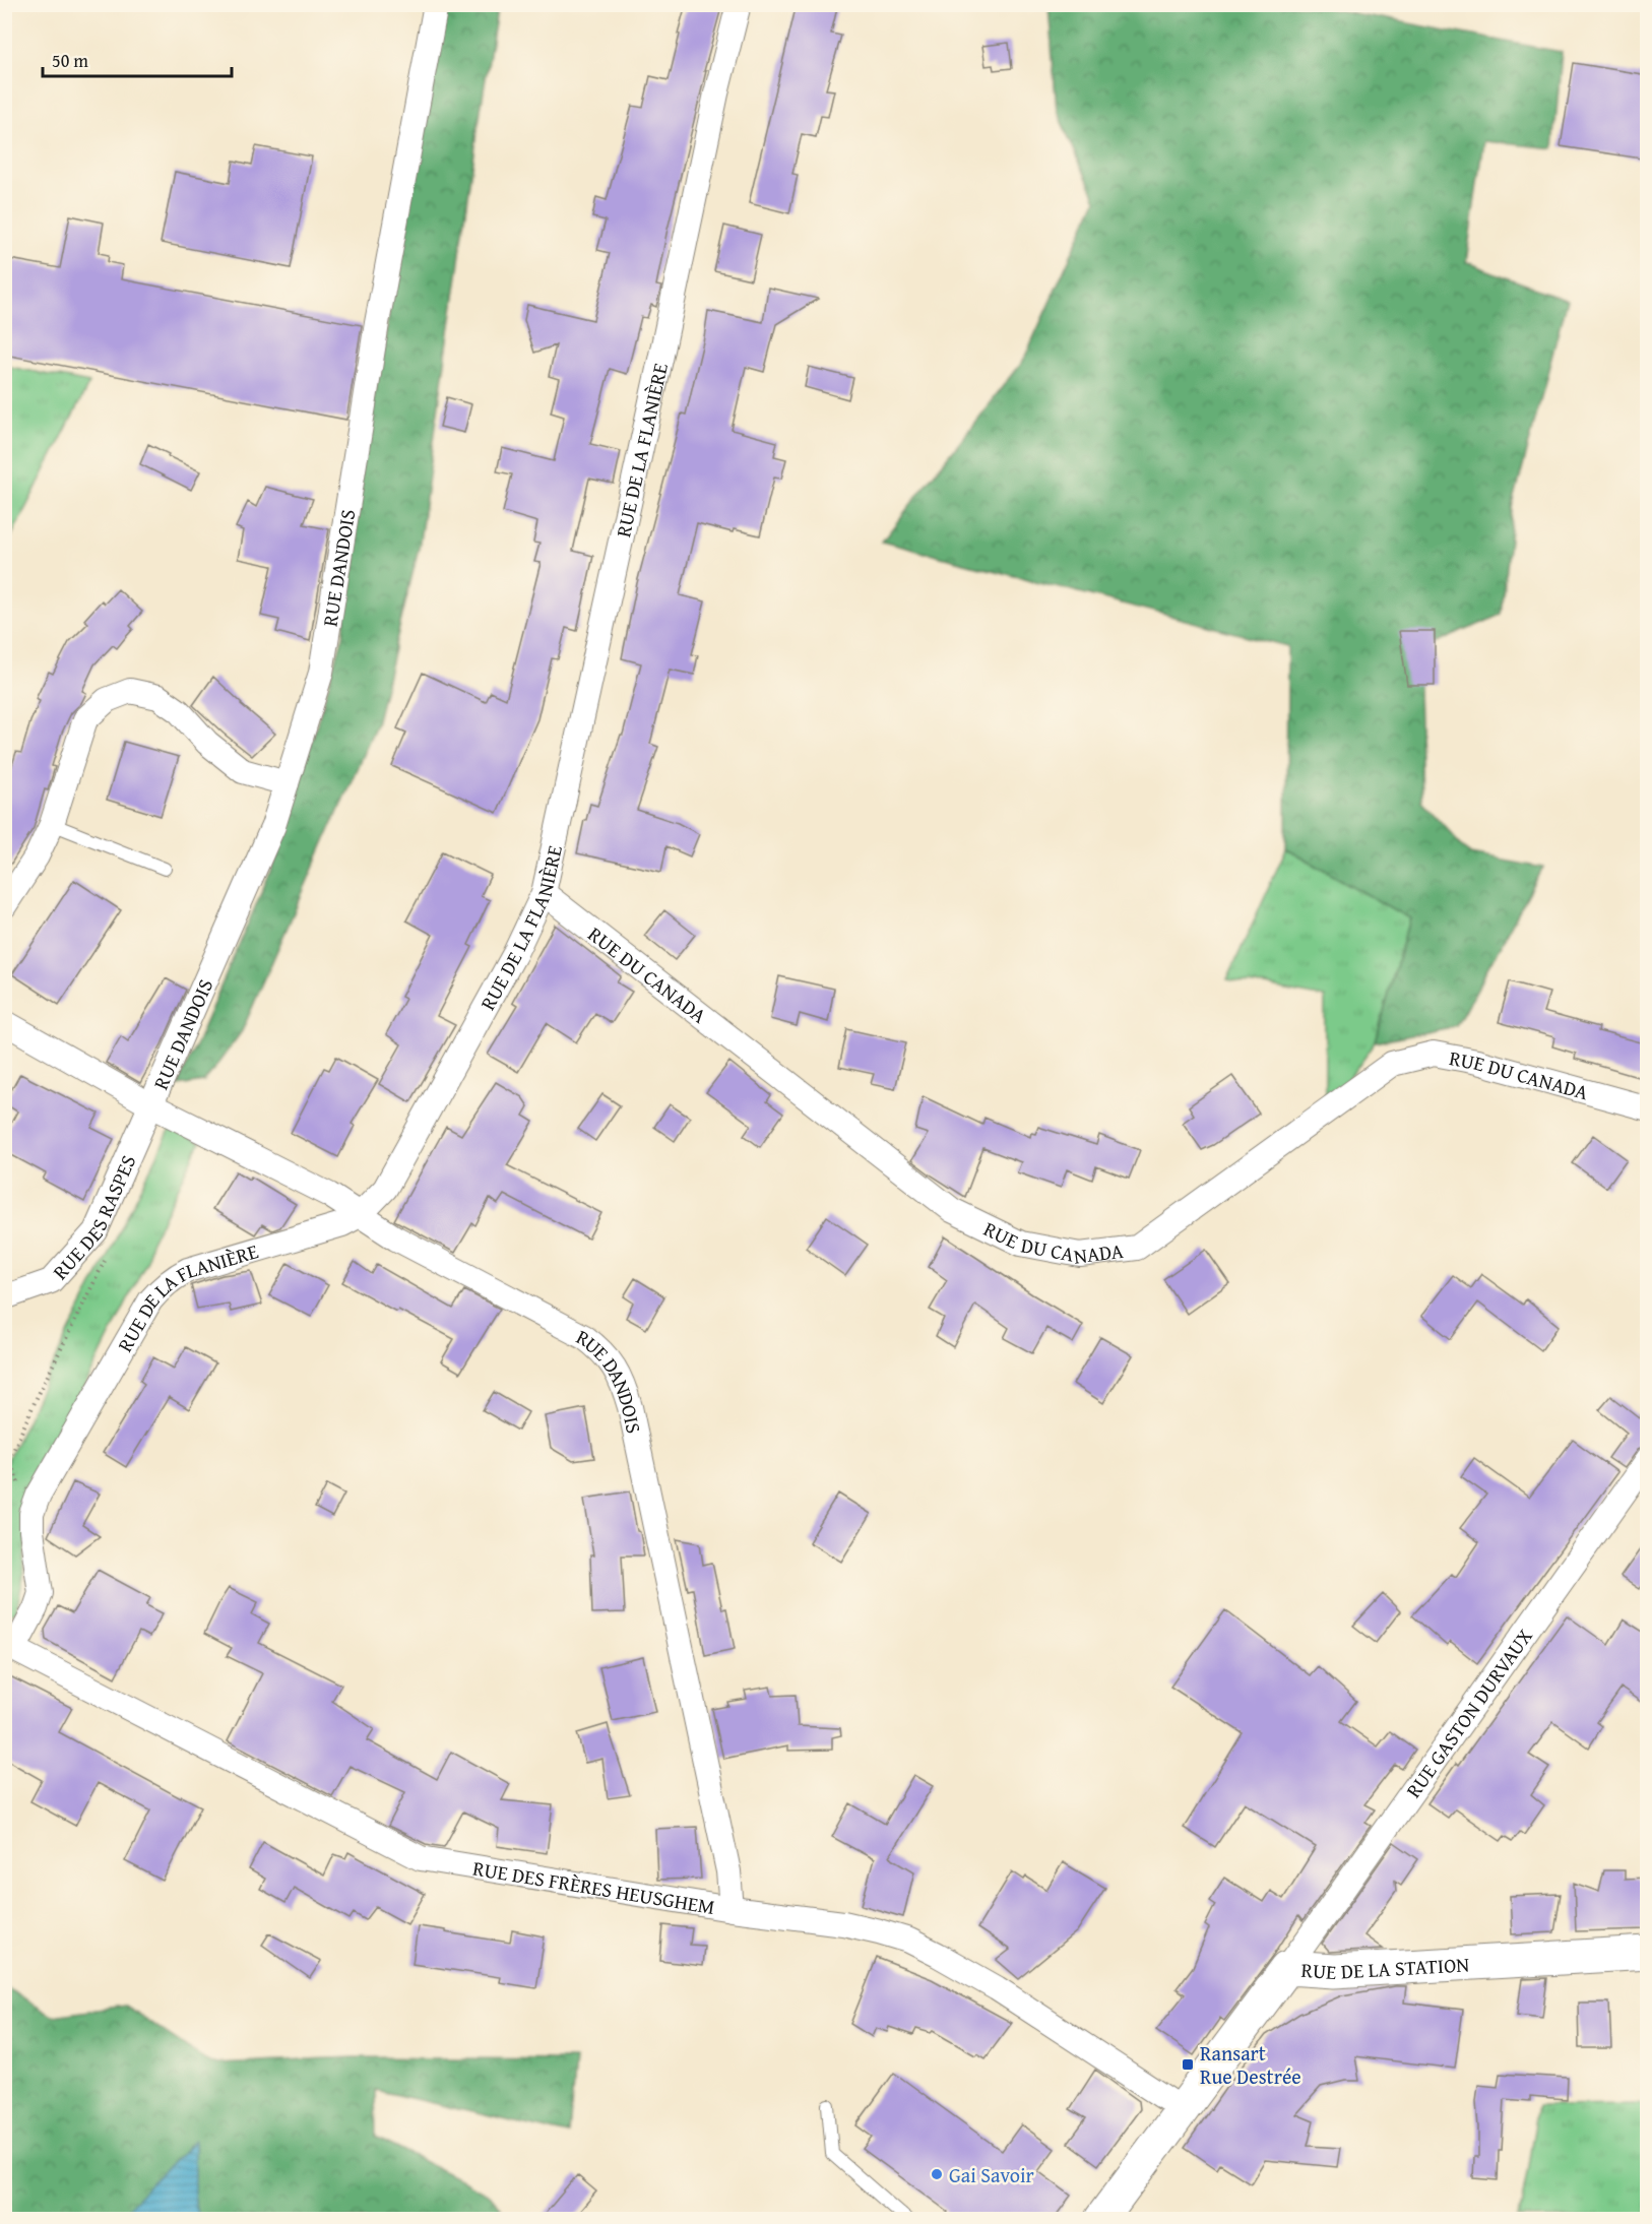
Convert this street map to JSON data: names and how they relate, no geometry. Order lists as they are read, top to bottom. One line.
{"streets":{"street":["RUE DE LA FLANIÈRE","RUE DANDOIS","RUE DU CANADA","RUE DES RASPES","RUE GASTON DURVAUX","RUE DES FRÈRES HEUSGHEM","RUE DE LA STATION"]},"crossings":[["RUE DE LA FLANIÈRE","RUE DANDOIS"],["RUE DE LA FLANIÈRE","RUE DU CANADA"],["RUE DE LA FLANIÈRE","RUE DES FRÈRES HEUSGHEM"],["RUE DANDOIS","RUE DES RASPES"],["RUE DANDOIS","RUE DES FRÈRES HEUSGHEM"],["RUE GASTON DURVAUX","RUE DE LA STATION"],["RUE DES FRÈRES HEUSGHEM","RUE DE LA STATION"]],"places":{"transit":["Ransart Rue Destrée"],"other":["Gai Savoir"]},"scale_bar":"50 m"}
